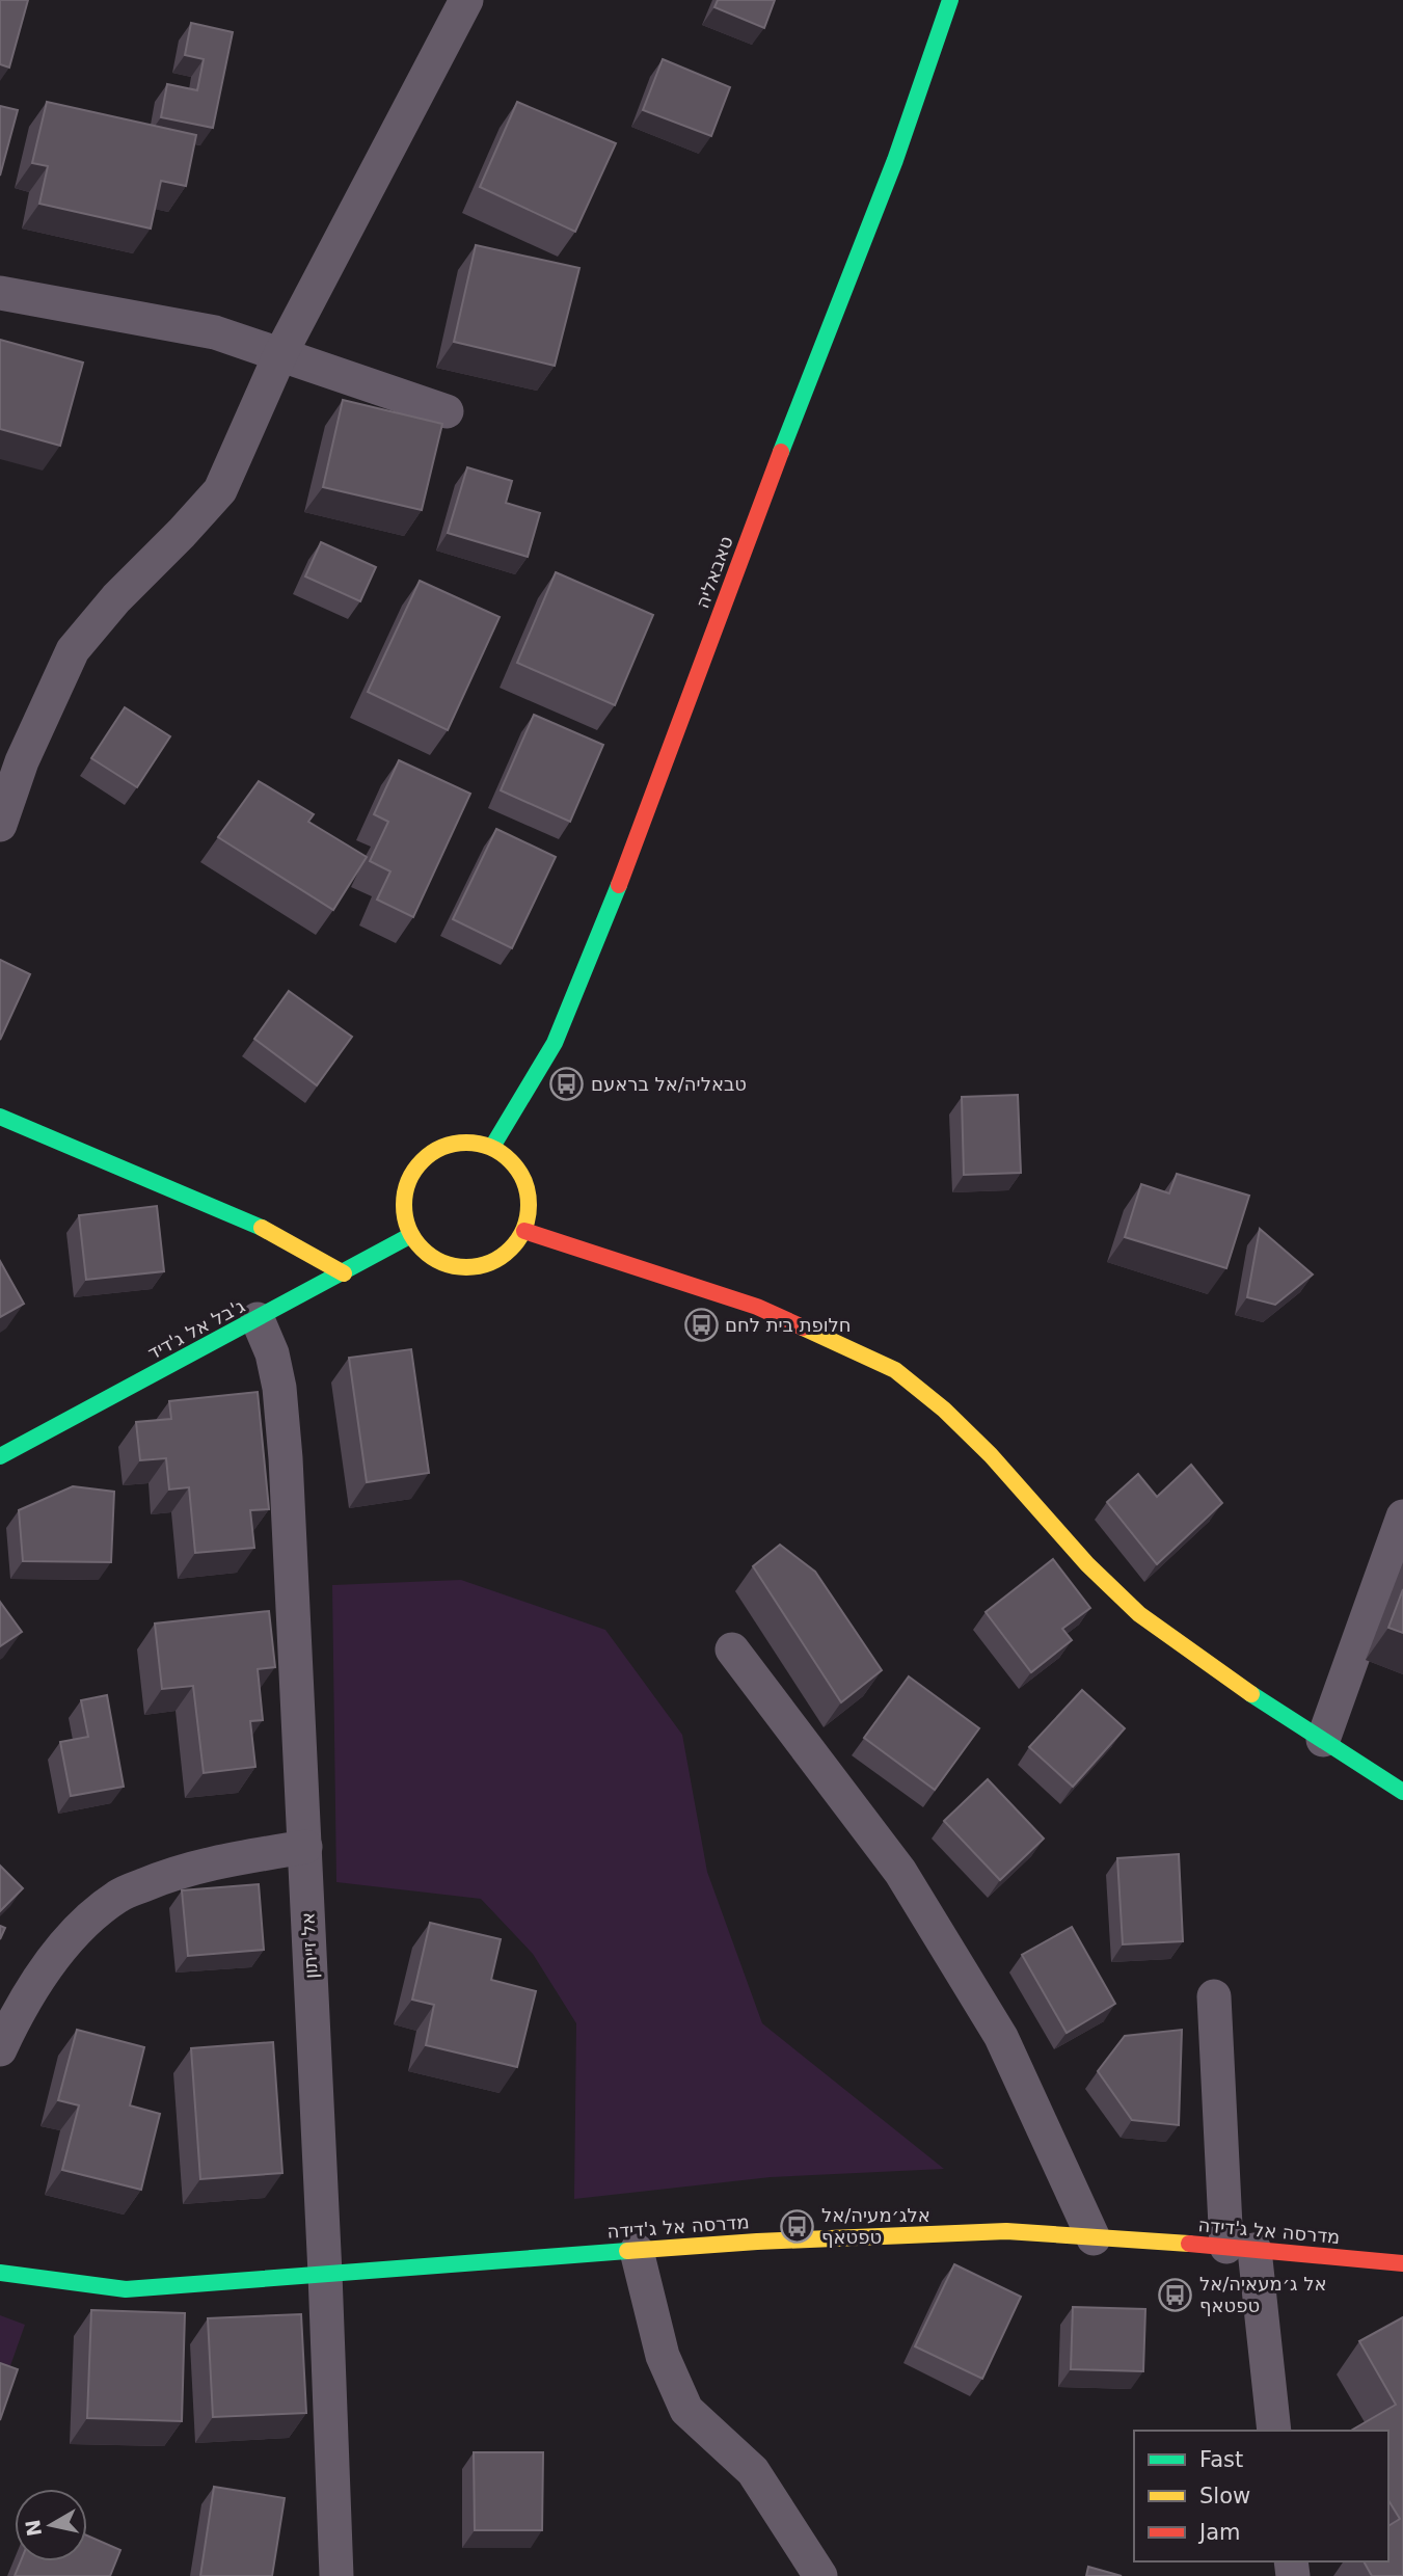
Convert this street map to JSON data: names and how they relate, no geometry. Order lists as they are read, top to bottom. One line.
{"streets":{"street":["טאבאליה","ג'בל אל ג'דיד","אל זייתון","מדרסה אל ג'דידה"]},"crossings":[["טאבאליה","ג'בל אל ג'דיד"],["ג'בל אל ג'דיד","אל זייתון"],["אל זייתון","מדרסה אל ג'דידה"]],"places":{"bus stop":["טבאליה/אל בראעם","חלופת בית לחם","אלג׳מעיה/אל טפטאף","אל ג׳מעאיה/אל טפטאף"]},"legend":["Fast","Slow","Jam"],"north":"left"}
